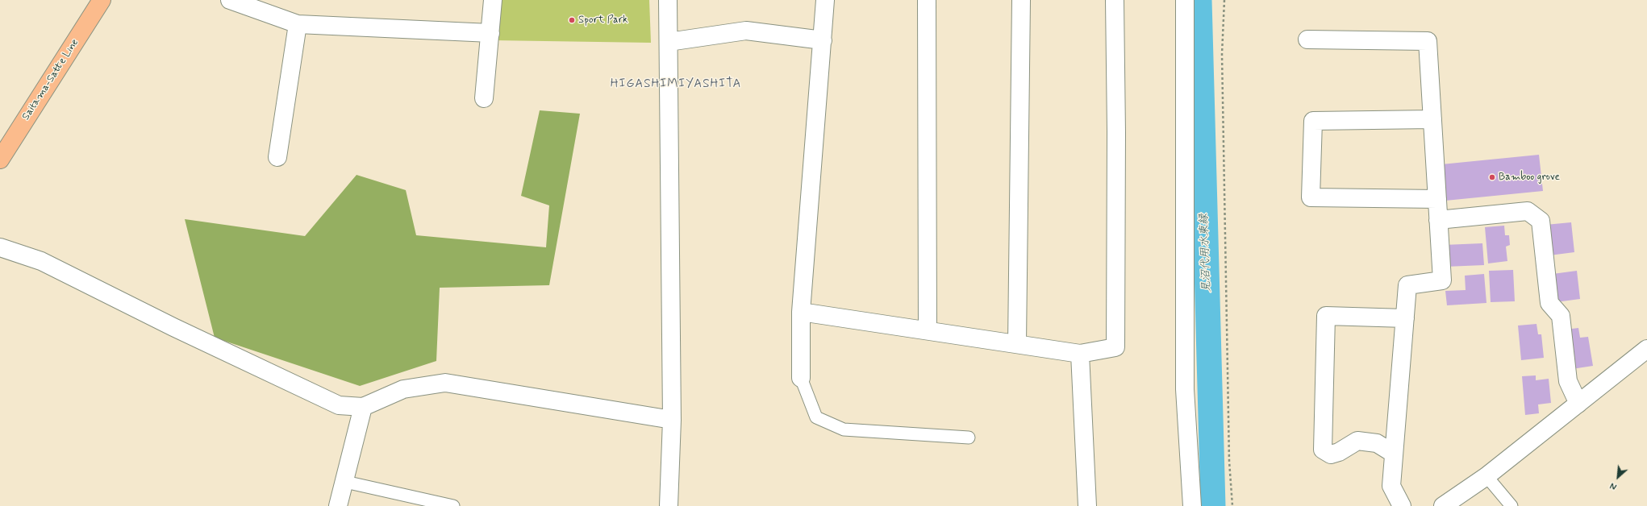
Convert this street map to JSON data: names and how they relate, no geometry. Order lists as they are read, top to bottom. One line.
{"streets":{"main road":["Saitama-Satte Line"]},"districts":["HIGASHIMIYASHITA"],"water":["見沼代用水東縁"],"places":["Sport Park","Bamboo grove"],"north":"bottom left"}
